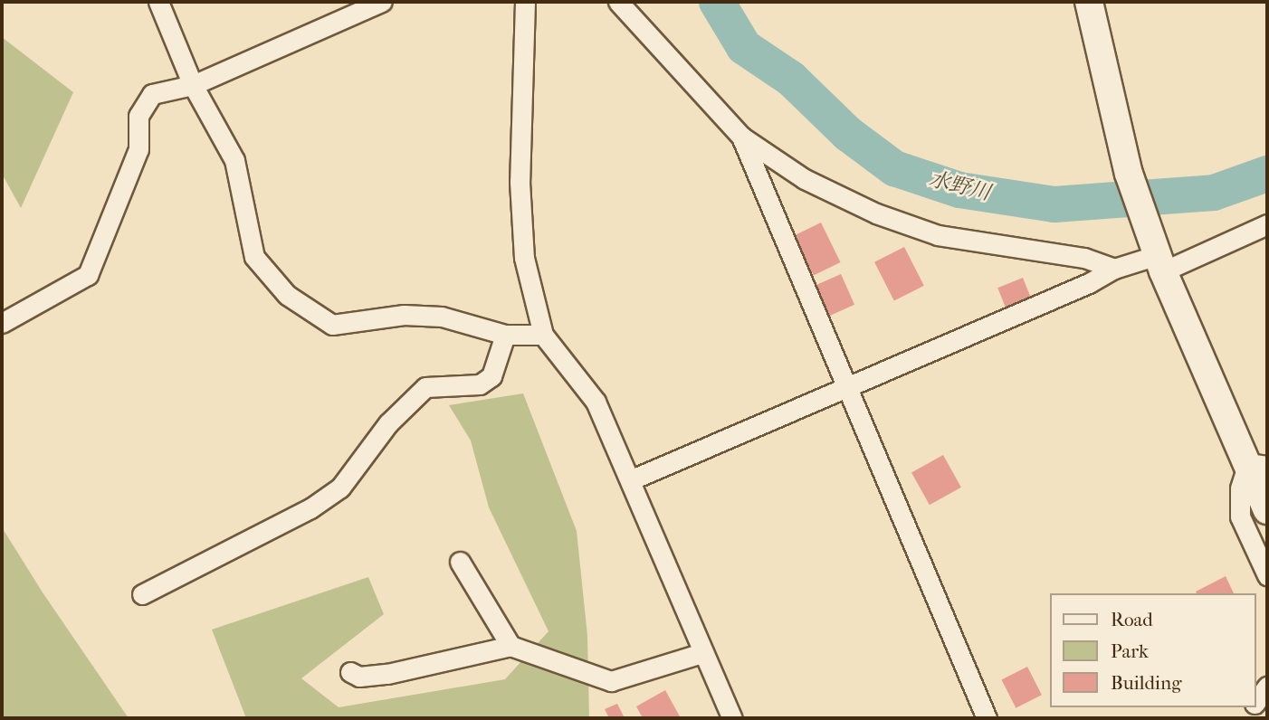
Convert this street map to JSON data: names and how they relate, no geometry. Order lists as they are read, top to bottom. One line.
{"water":["水野川"],"legend":["Road","Park","Building"]}
